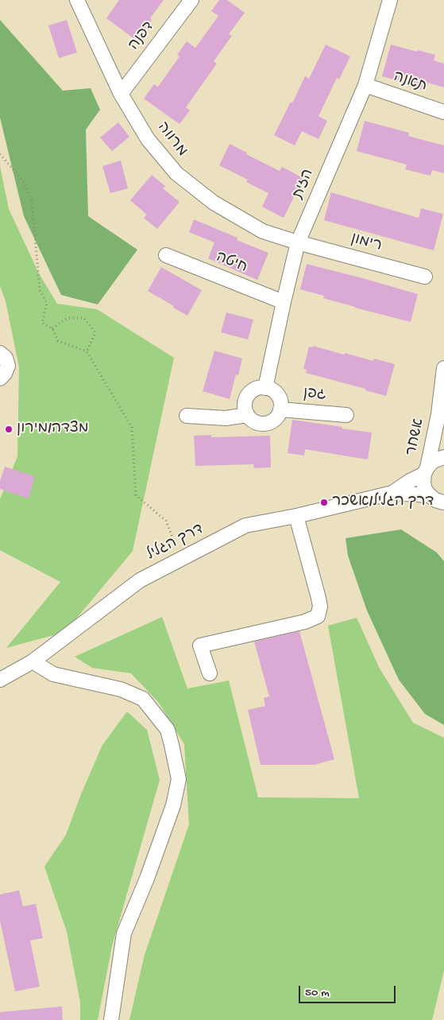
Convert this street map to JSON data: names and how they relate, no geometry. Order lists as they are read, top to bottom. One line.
{"streets":{"street":["דפנה","תאנה","מרווה","הזית","רימון","חיטה","גפן","אשחר","דרך הגליל"]},"crossings":[["דפנה","מרווה"],["תאנה","הזית"],["מרווה","הזית"],["מרווה","רימון"],["הזית","רימון"],["הזית","חיטה"],["הזית","גפן"],["אשחר","דרך הגליל"]],"places":["מצדה/מירון","דרך הגליל/אשכר"],"scale_bar":"50 m"}
